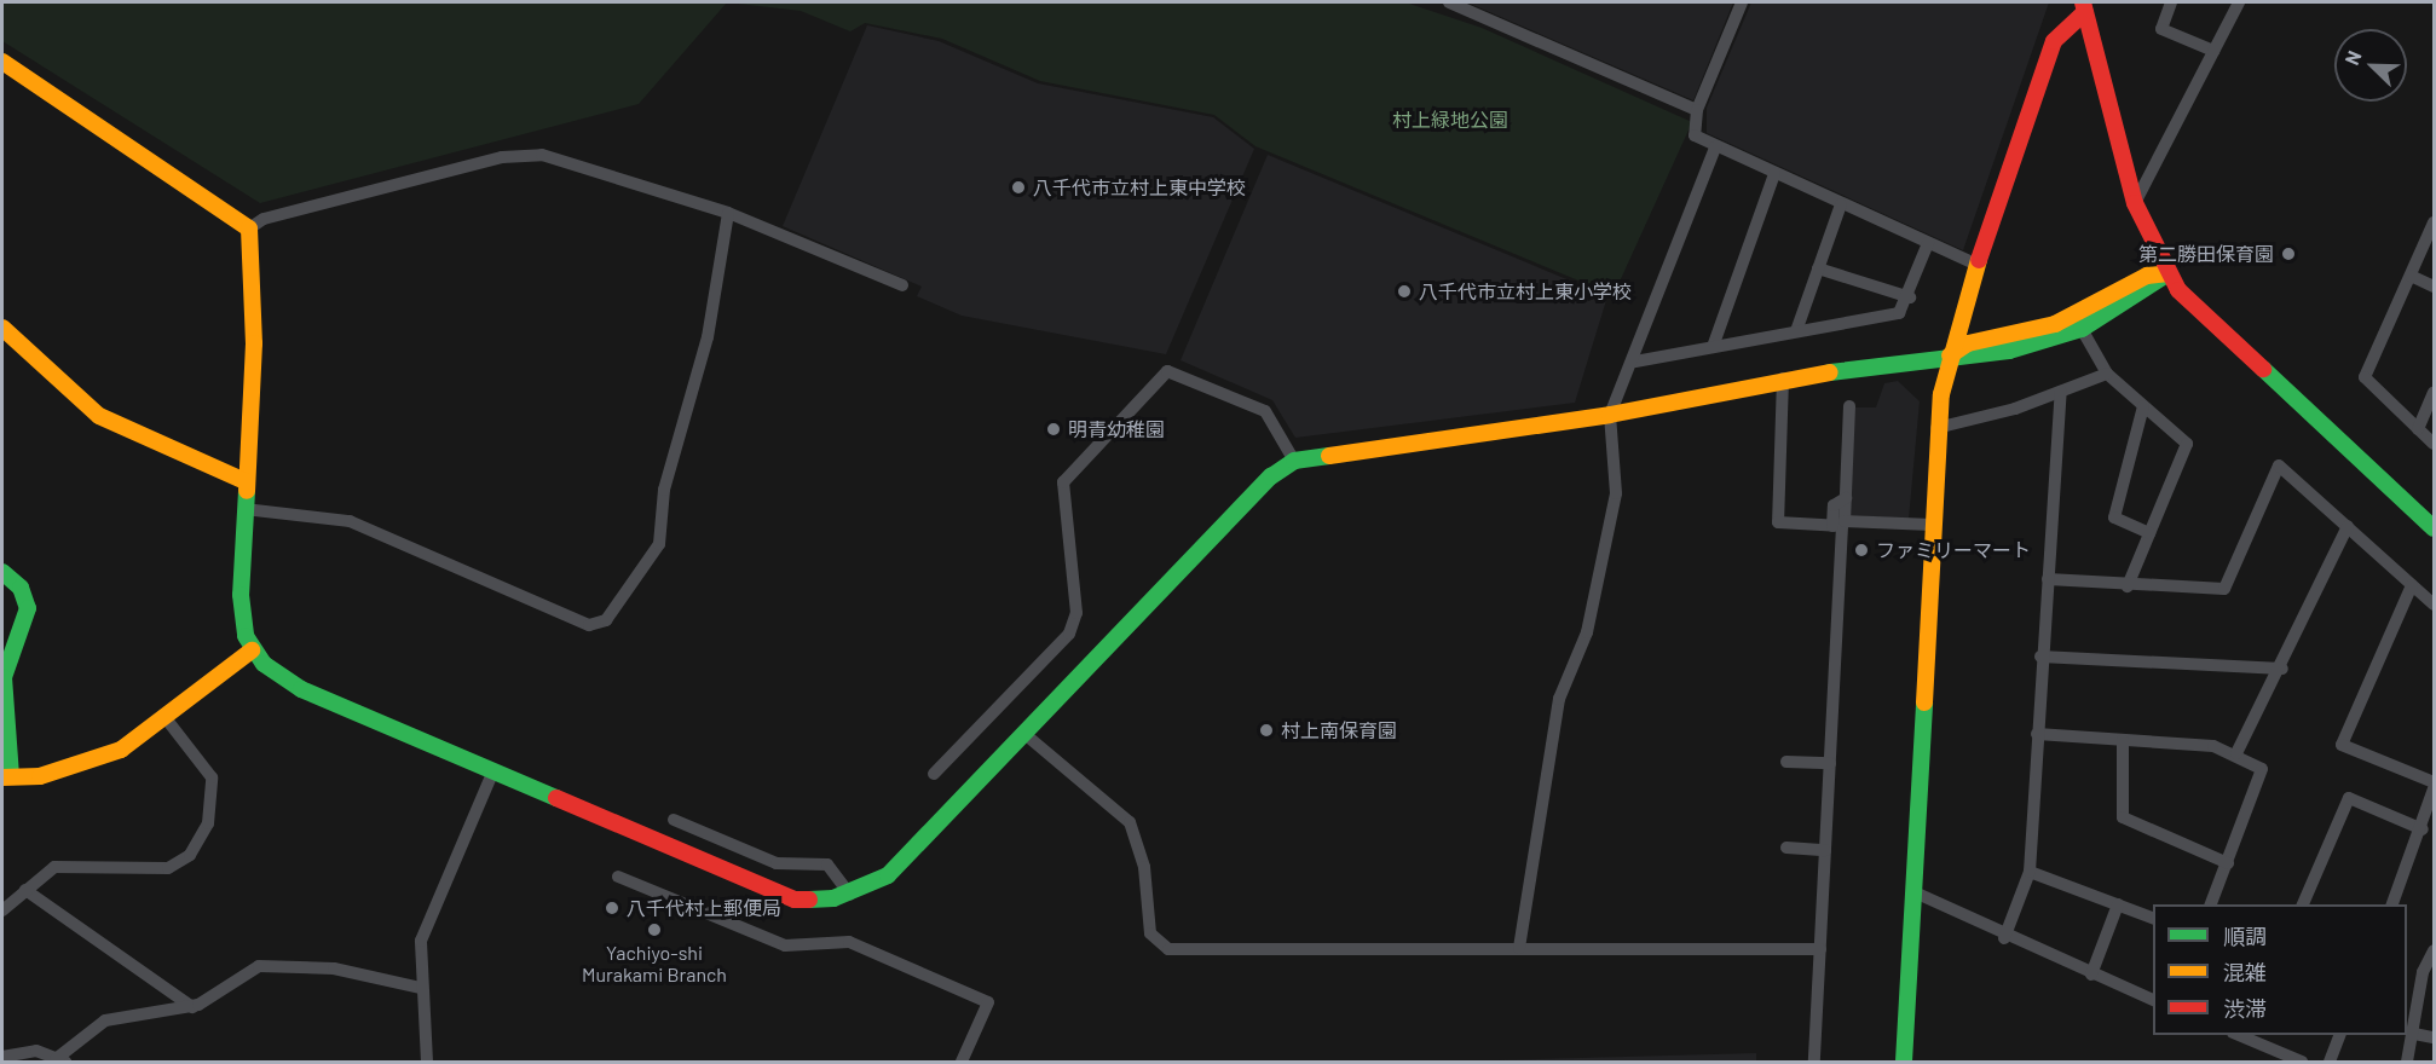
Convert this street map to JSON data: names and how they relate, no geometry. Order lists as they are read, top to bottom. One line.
{"parks":["村上緑地公園"],"places":["八千代市立村上東中学校","第二勝田保育園","八千代市立村上東小学校","明青幼稚園","ファミリーマート","村上南保育園","八千代村上郵便局","Yachiyo-shi Murakami Branch"],"legend":["順調","混雑","渋滞"],"north":"top left"}
